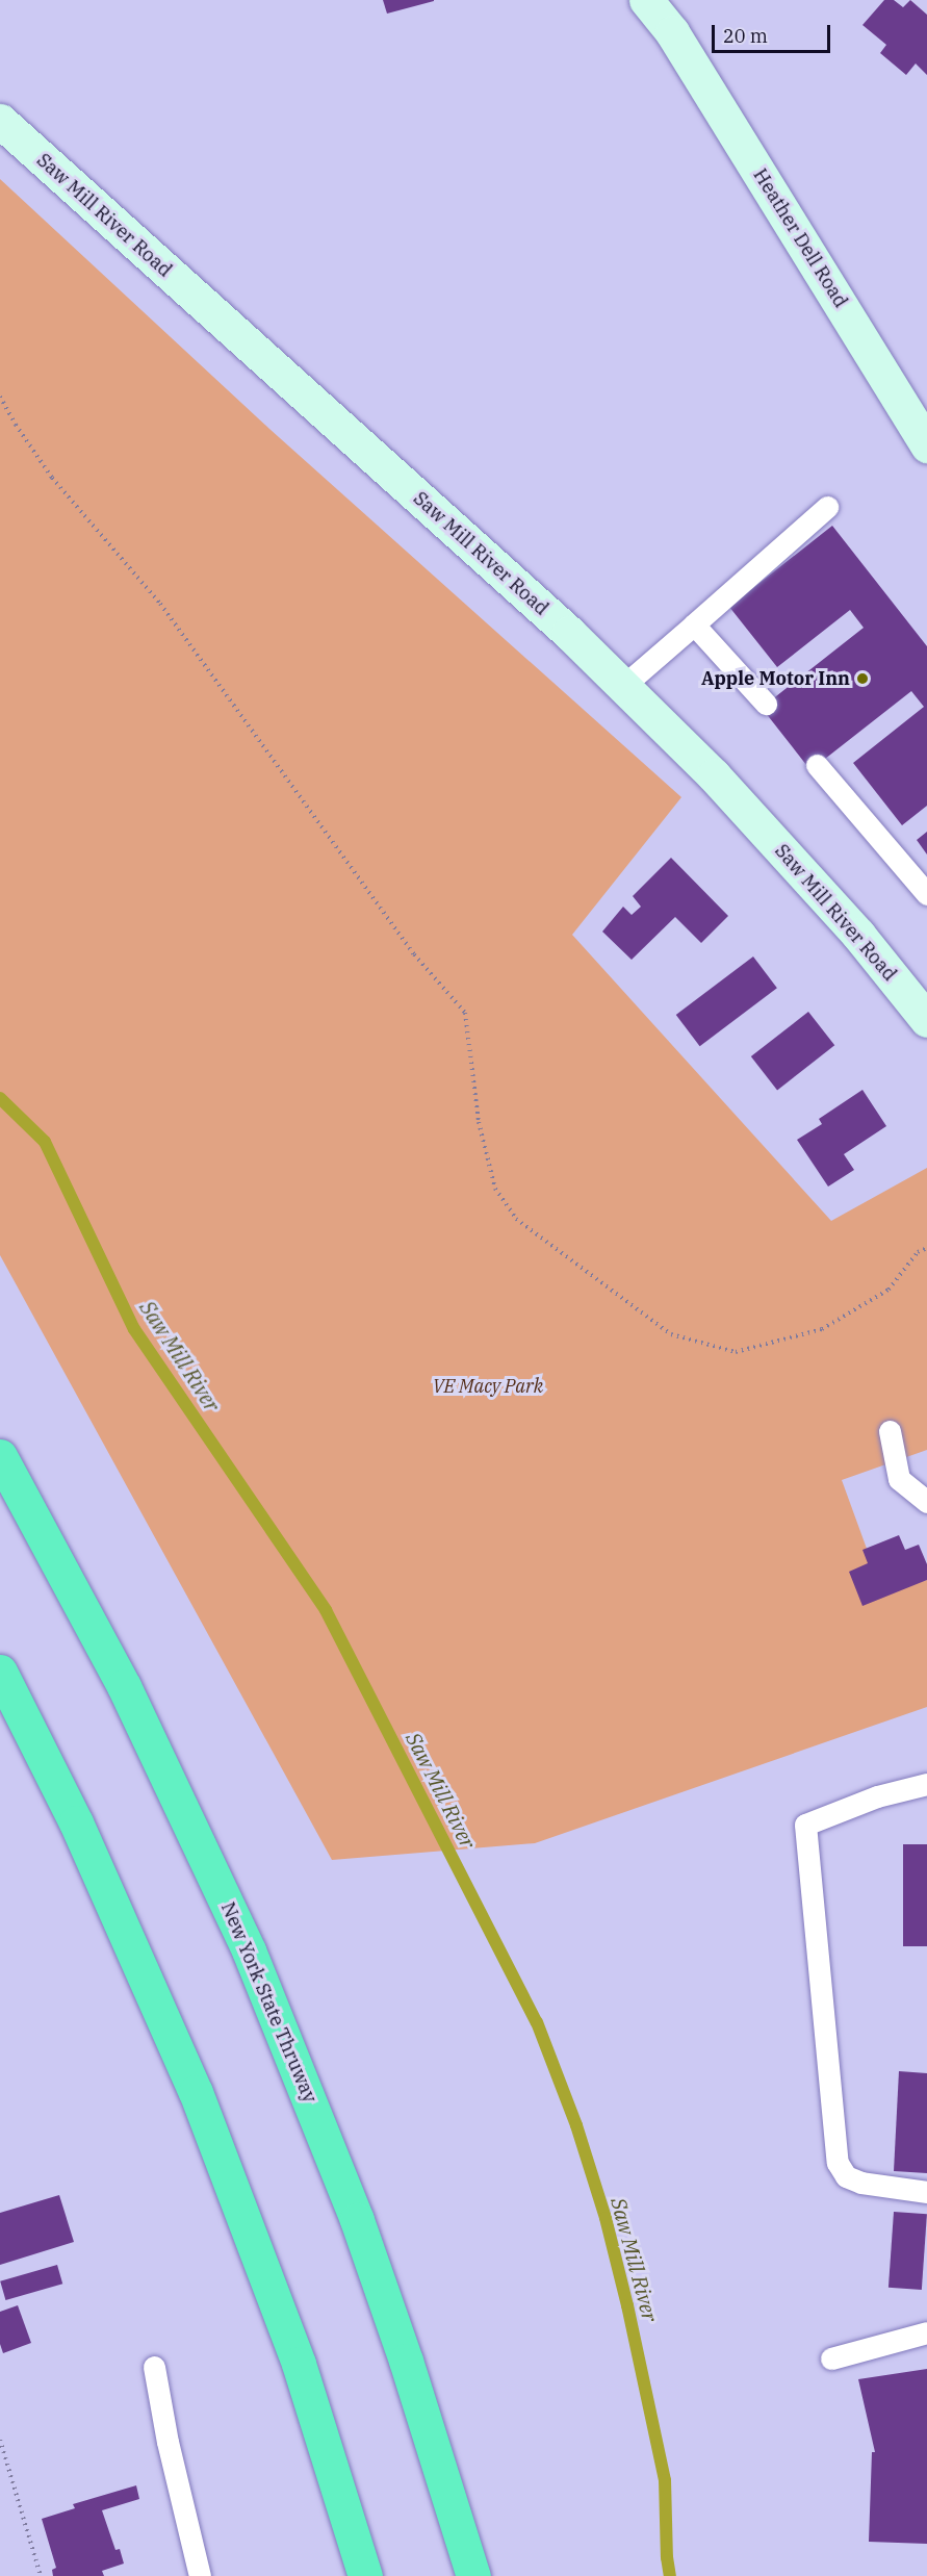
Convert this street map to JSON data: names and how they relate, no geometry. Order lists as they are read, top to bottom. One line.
{"streets":{"highway":["New York State Thruway"],"main road":["Saw Mill River Road","Heather Dell Road"]},"water":["Saw Mill River"],"parks":["VE Macy Park"],"places":["Apple Motor Inn"],"scale_bar":"20 m"}
